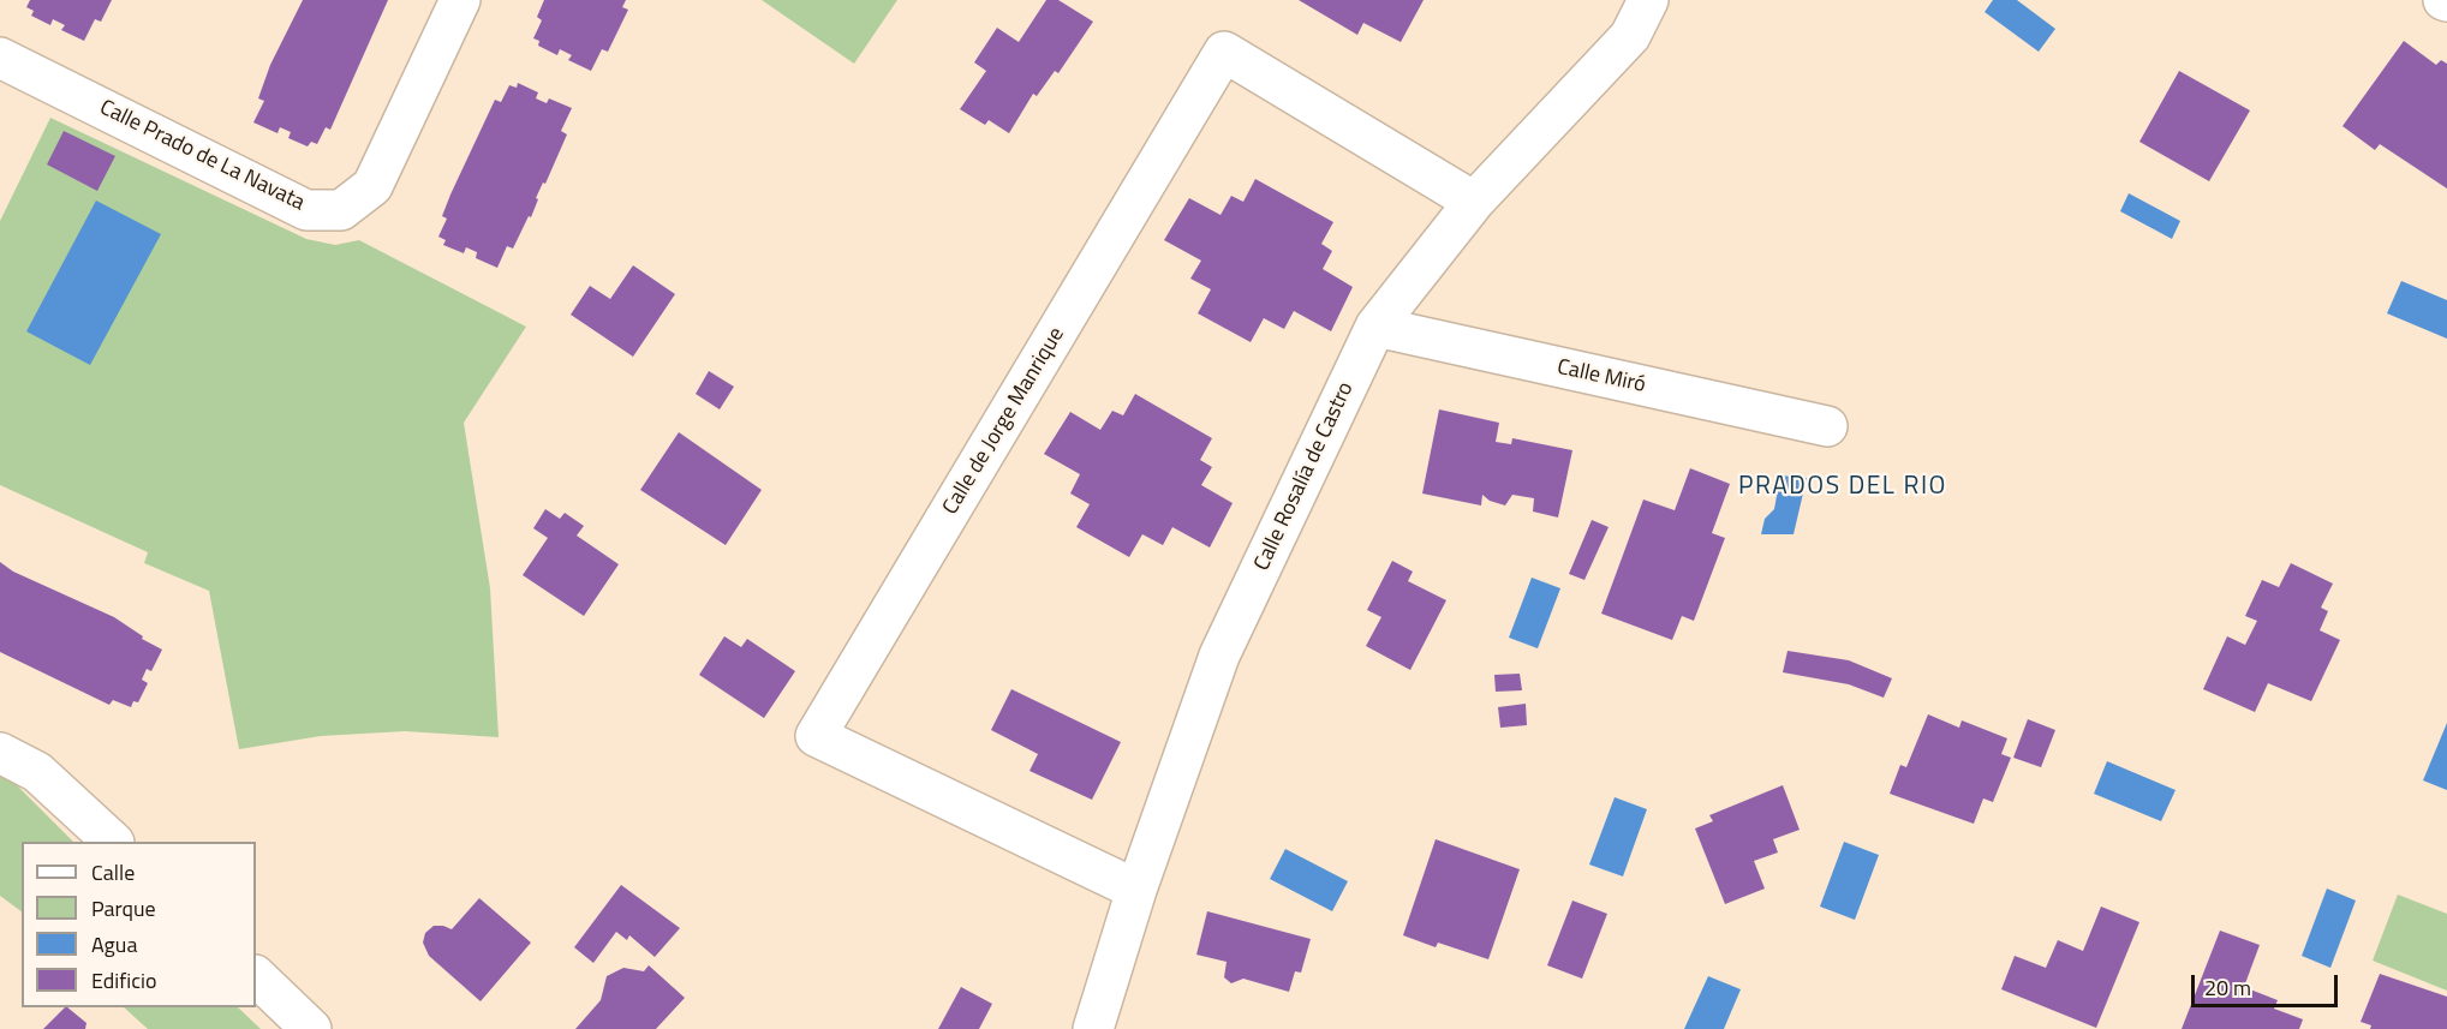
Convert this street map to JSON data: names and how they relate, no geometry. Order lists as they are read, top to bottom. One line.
{"streets":{"street":["Calle Prado de La Navata","Calle Miró","Calle de Jorge Manrique","Calle Rosalía de Castro"]},"crossings":[["Calle Miró","Calle Rosalía de Castro"],["Calle de Jorge Manrique","Calle Rosalía de Castro"]],"districts":["PRADOS DEL RIO"],"legend":["Calle","Parque","Agua","Edificio"],"scale_bar":"20 m"}
